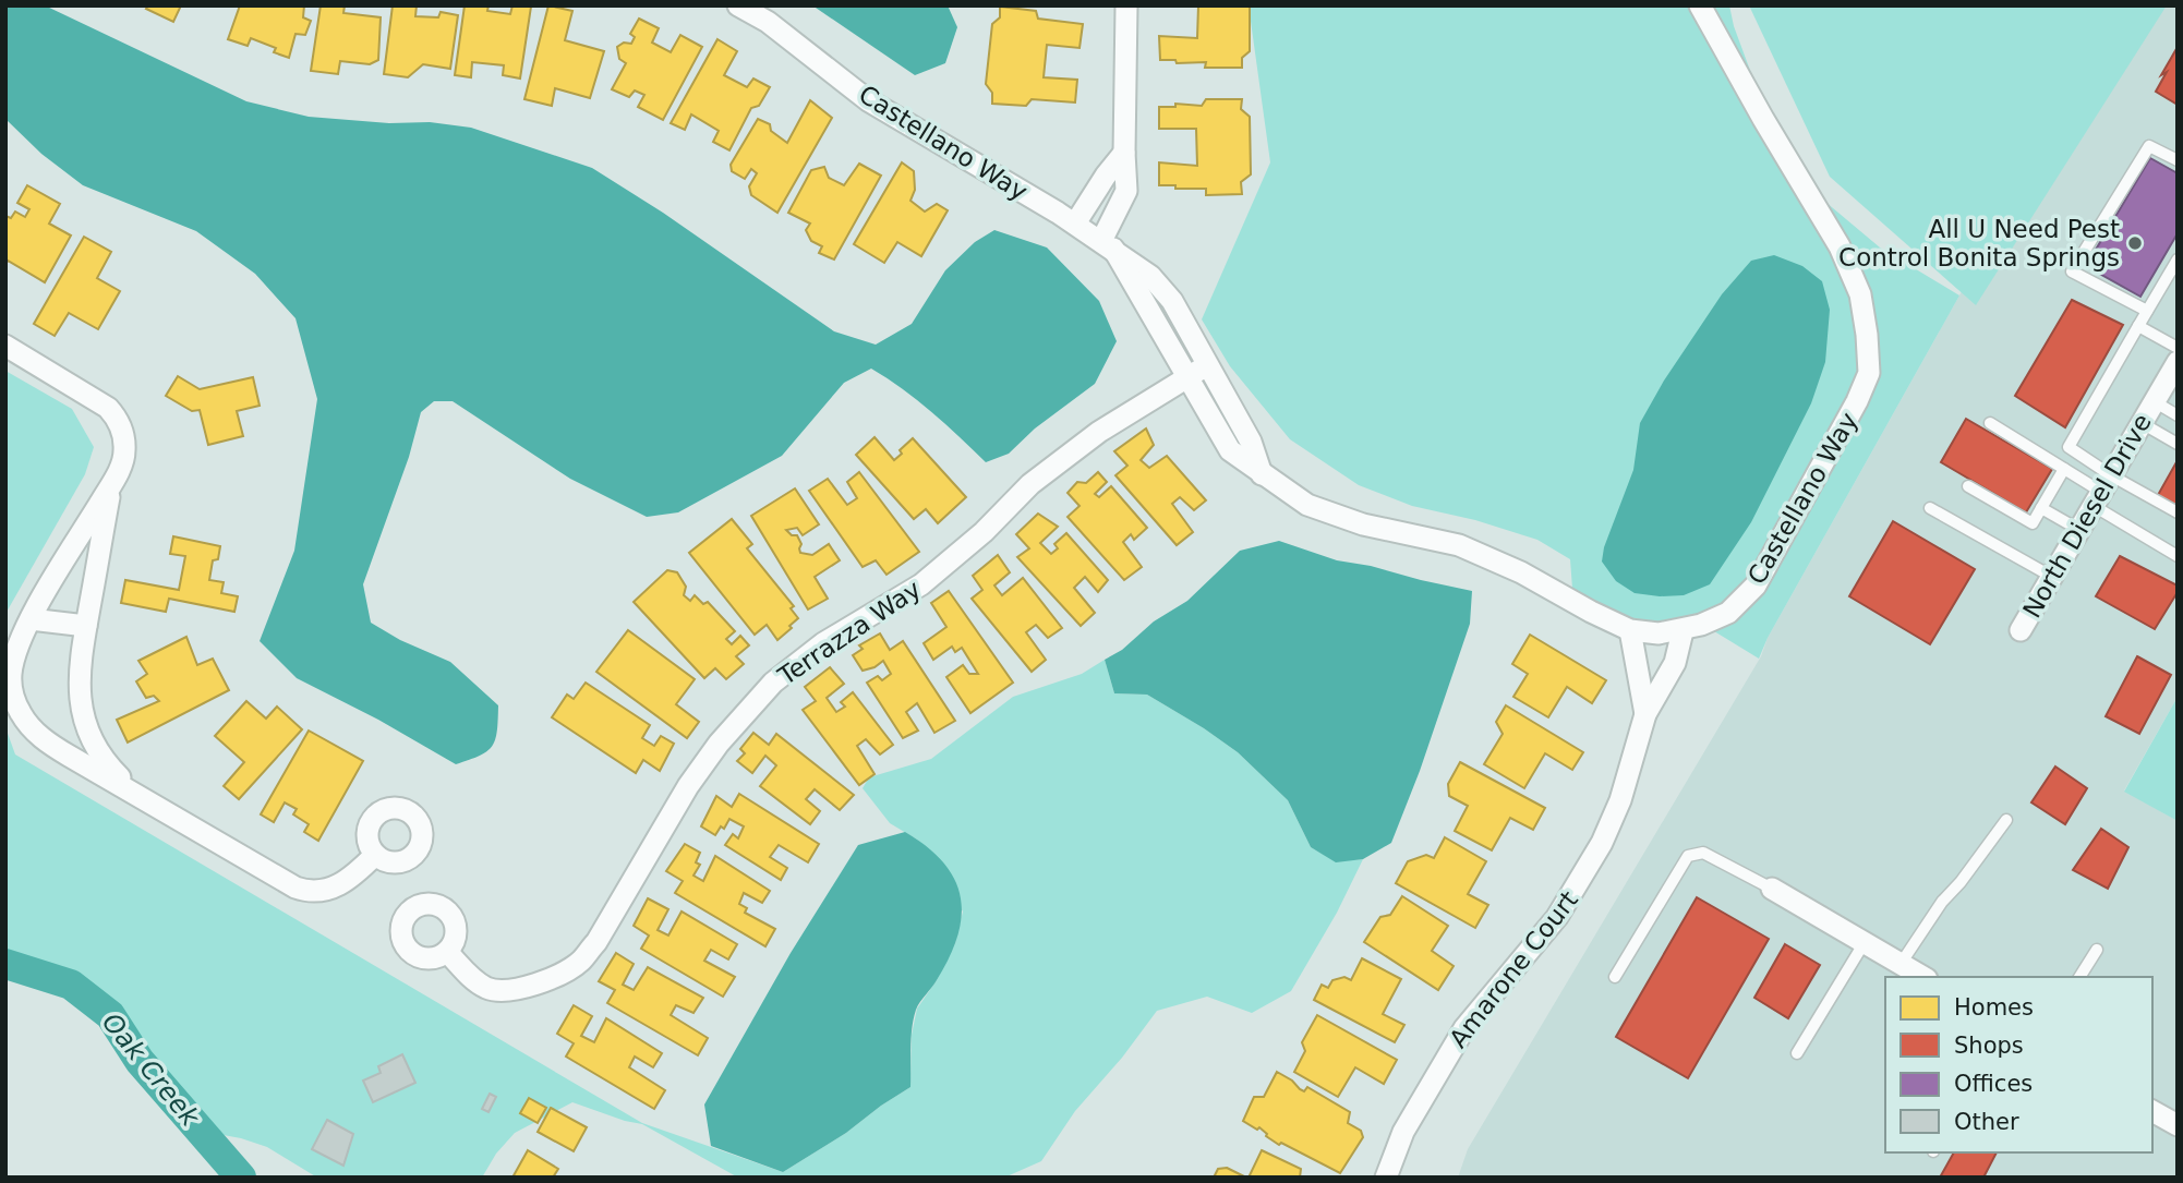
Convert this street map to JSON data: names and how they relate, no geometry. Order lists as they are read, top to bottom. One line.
{"streets":{"street":["Castellano Way","North Diesel Drive","Terrazza Way","Amarone Court"]},"crossings":[["Castellano Way","Terrazza Way"]],"water":["Oak Creek"],"places":["All U Need Pest Control Bonita Springs"],"legend":["Homes","Shops","Offices","Other"]}
